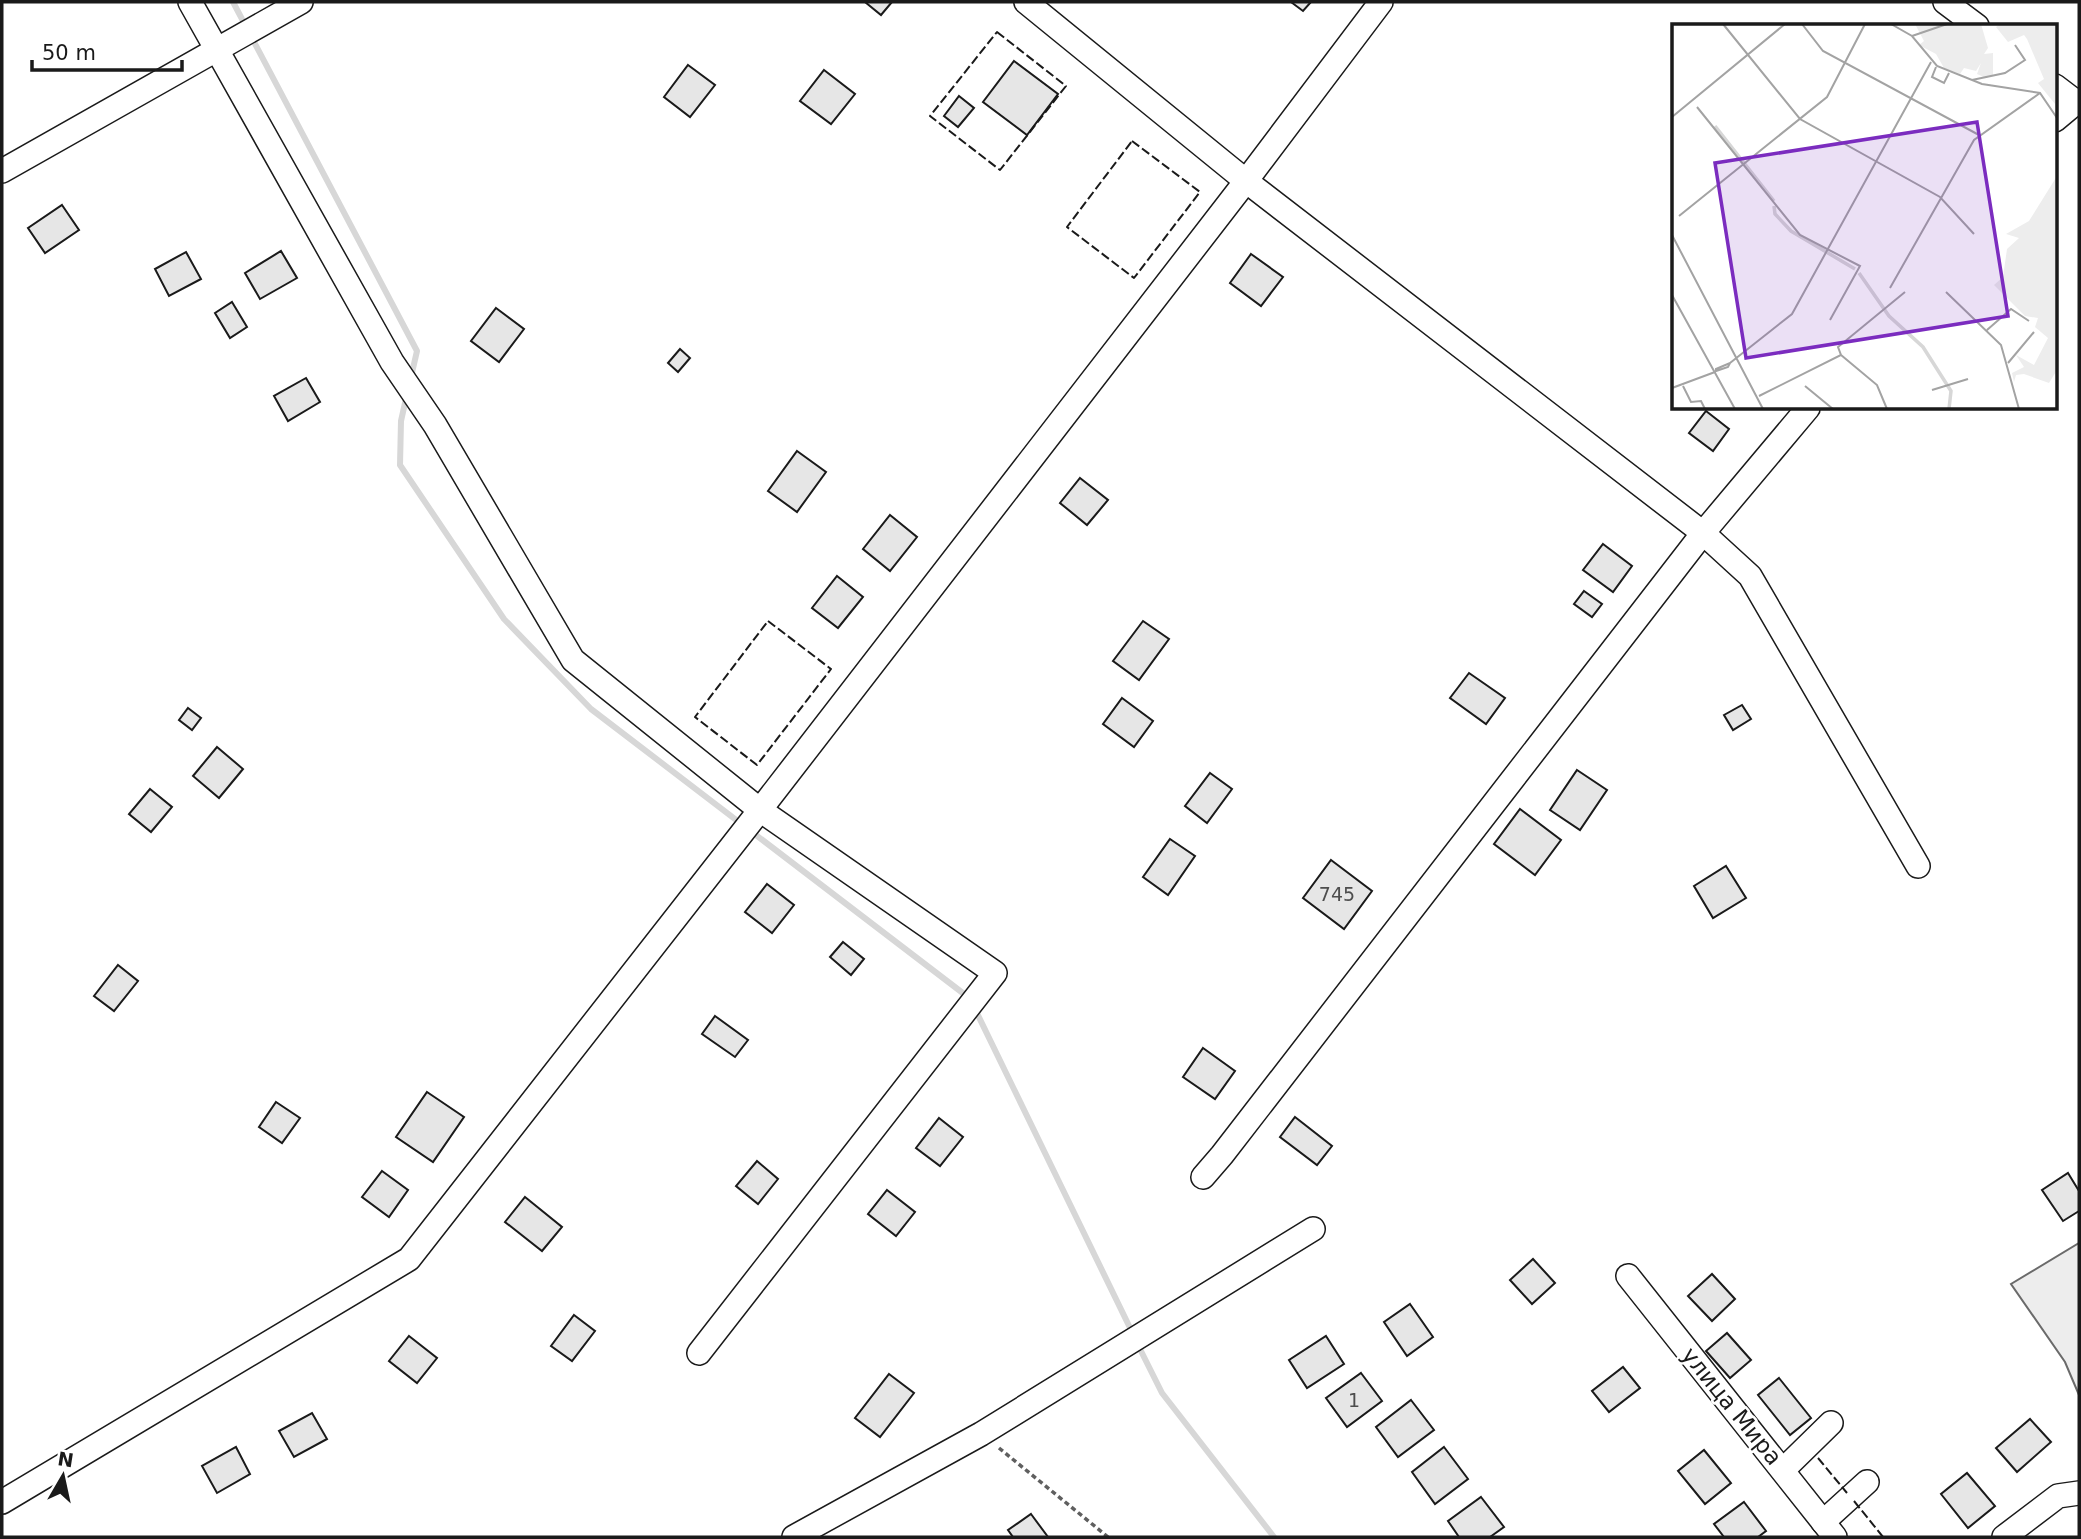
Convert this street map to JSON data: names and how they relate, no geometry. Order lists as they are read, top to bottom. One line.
{"streets":{"street":["улица Мира"]},"house_numbers":["745","1"],"scale_bar":"50 m","north":"top"}
